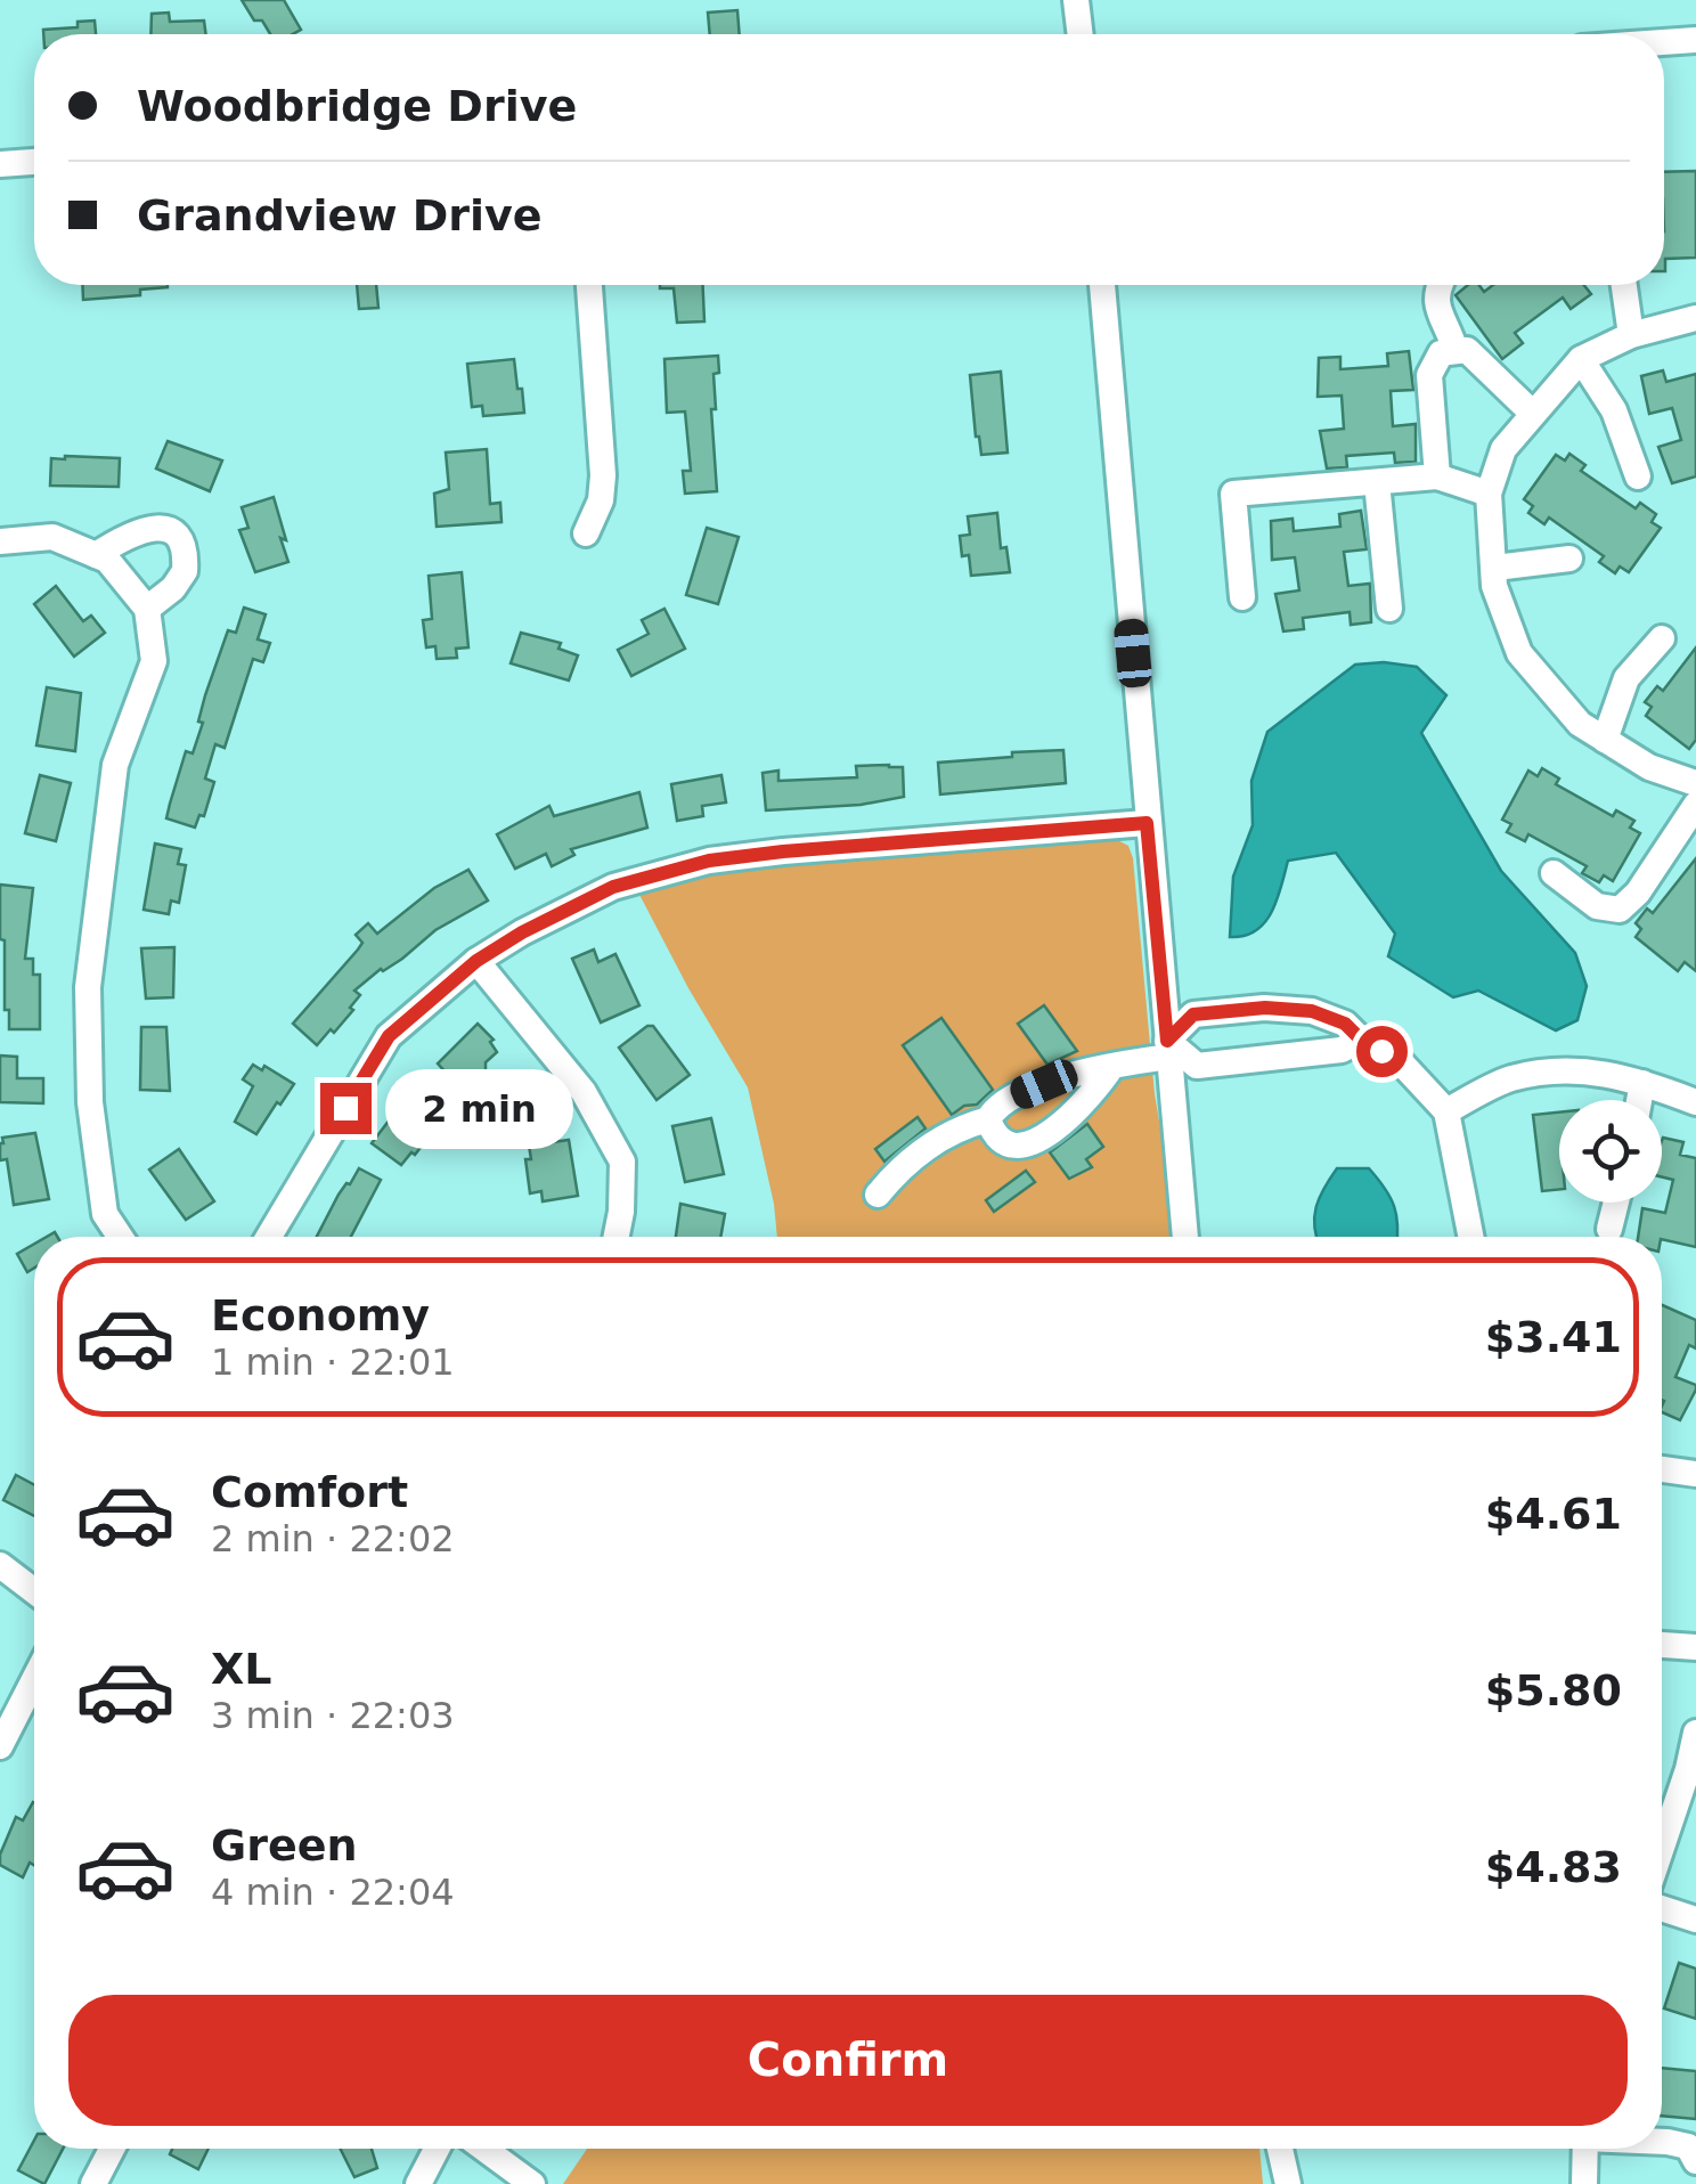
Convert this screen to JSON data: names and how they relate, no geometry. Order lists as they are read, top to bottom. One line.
{"page":{"banner":["Woodbridge Drive","Grandview Drive"],"bubble":"2 min","list":[{"name":"Economy","note":"1 min · 22:01","value":"$3.41"},{"name":"Comfort","note":"2 min · 22:02","value":"$4.61"},{"name":"XL","note":"3 min · 22:03","value":"$5.80"},{"name":"Green","note":"4 min · 22:04","value":"$4.83"}],"buttons":"Confirm"}}
